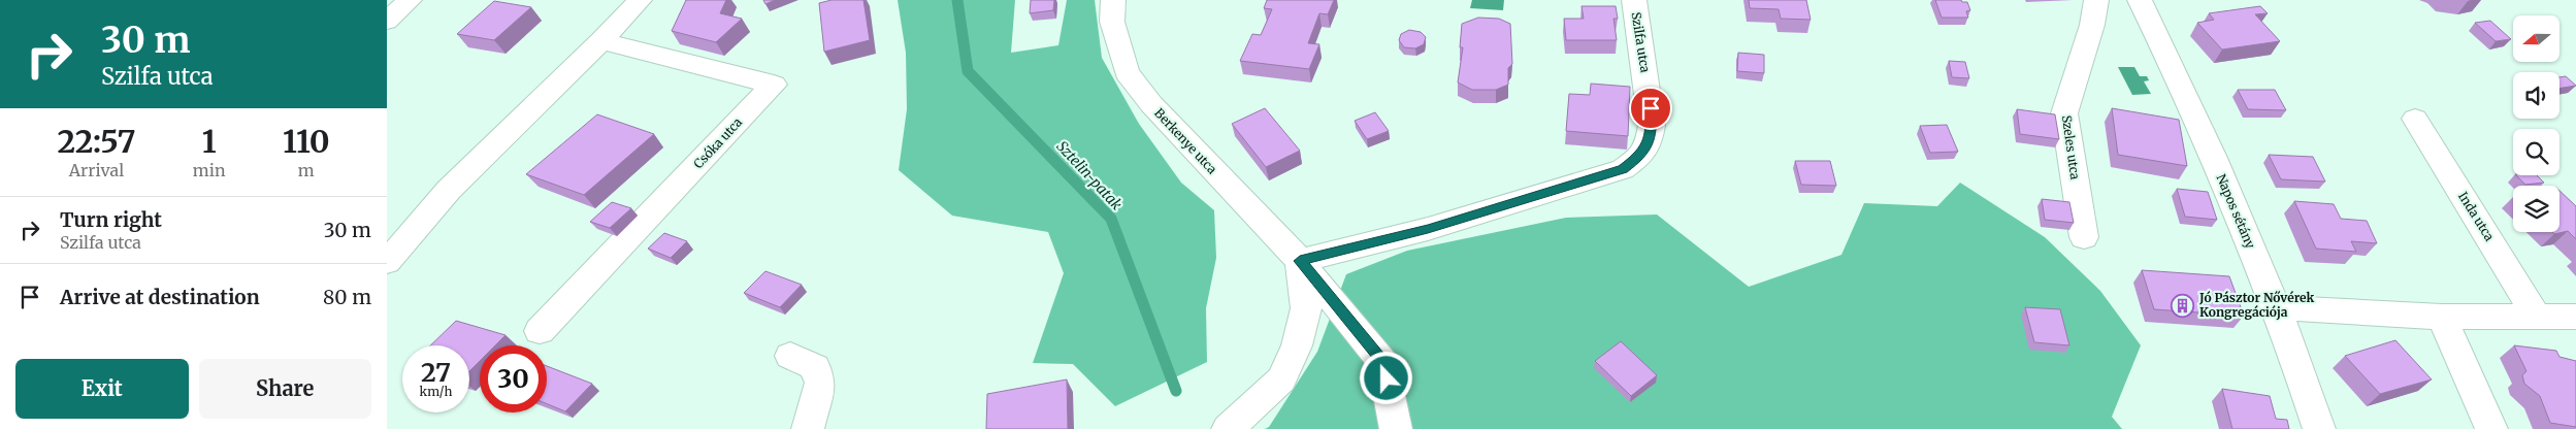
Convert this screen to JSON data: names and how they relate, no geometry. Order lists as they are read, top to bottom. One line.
{"streets":{"street":["Szilfa utca","Berkenye utca","Csóka utca","Szeles utca","Napos sétány","Inda utca"]},"crossings":[["Szilfa utca","Berkenye utca"]],"water":["Sztelin-patak"],"places":{"building":["Jó Pásztor Nővérek Kongregációja"]},"north":"left","page":{"turn":["30 m","Szilfa utca"],"eta":["22:57","Arrival","1","min","110","m"],"list":[{"name":"Turn right","note":"Szilfa utca","value":"30 m"},{"name":"Arrive at destination","value":"80 m"}],"speed":"27 km/h","limit":"30","buttons":["Exit","Share"]}}
